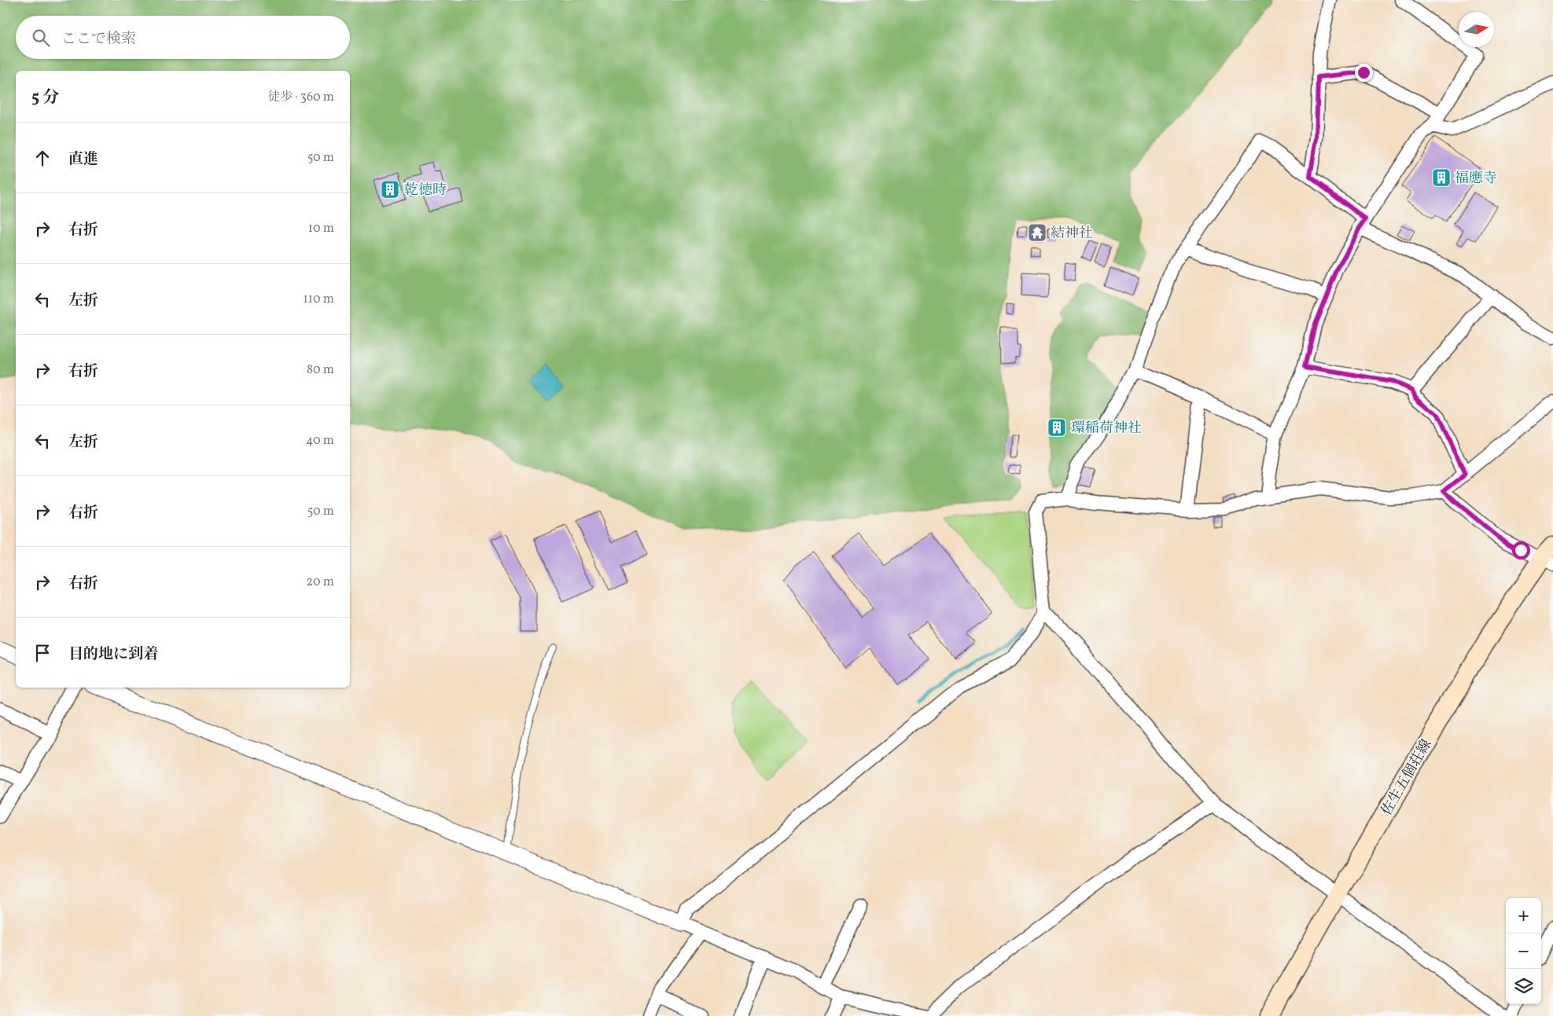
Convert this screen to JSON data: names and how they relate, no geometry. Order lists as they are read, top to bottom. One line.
{"streets":{"main road":["佐生五個荘線"]},"places":{"building":["福應寺","乾徳時","環稲荷神社"],"temple":["結神社"]},"north":"right","page":{"search":"ここで検索","heading":["5 分","徒歩 · 360 m"],"list":[["直進","50 m"],["右折","10 m"],["左折","110 m"],["右折","80 m"],["左折","40 m"],["右折","50 m"],["右折","20 m"],"目的地に到着"],"map_buttons":["+","−"]}}
